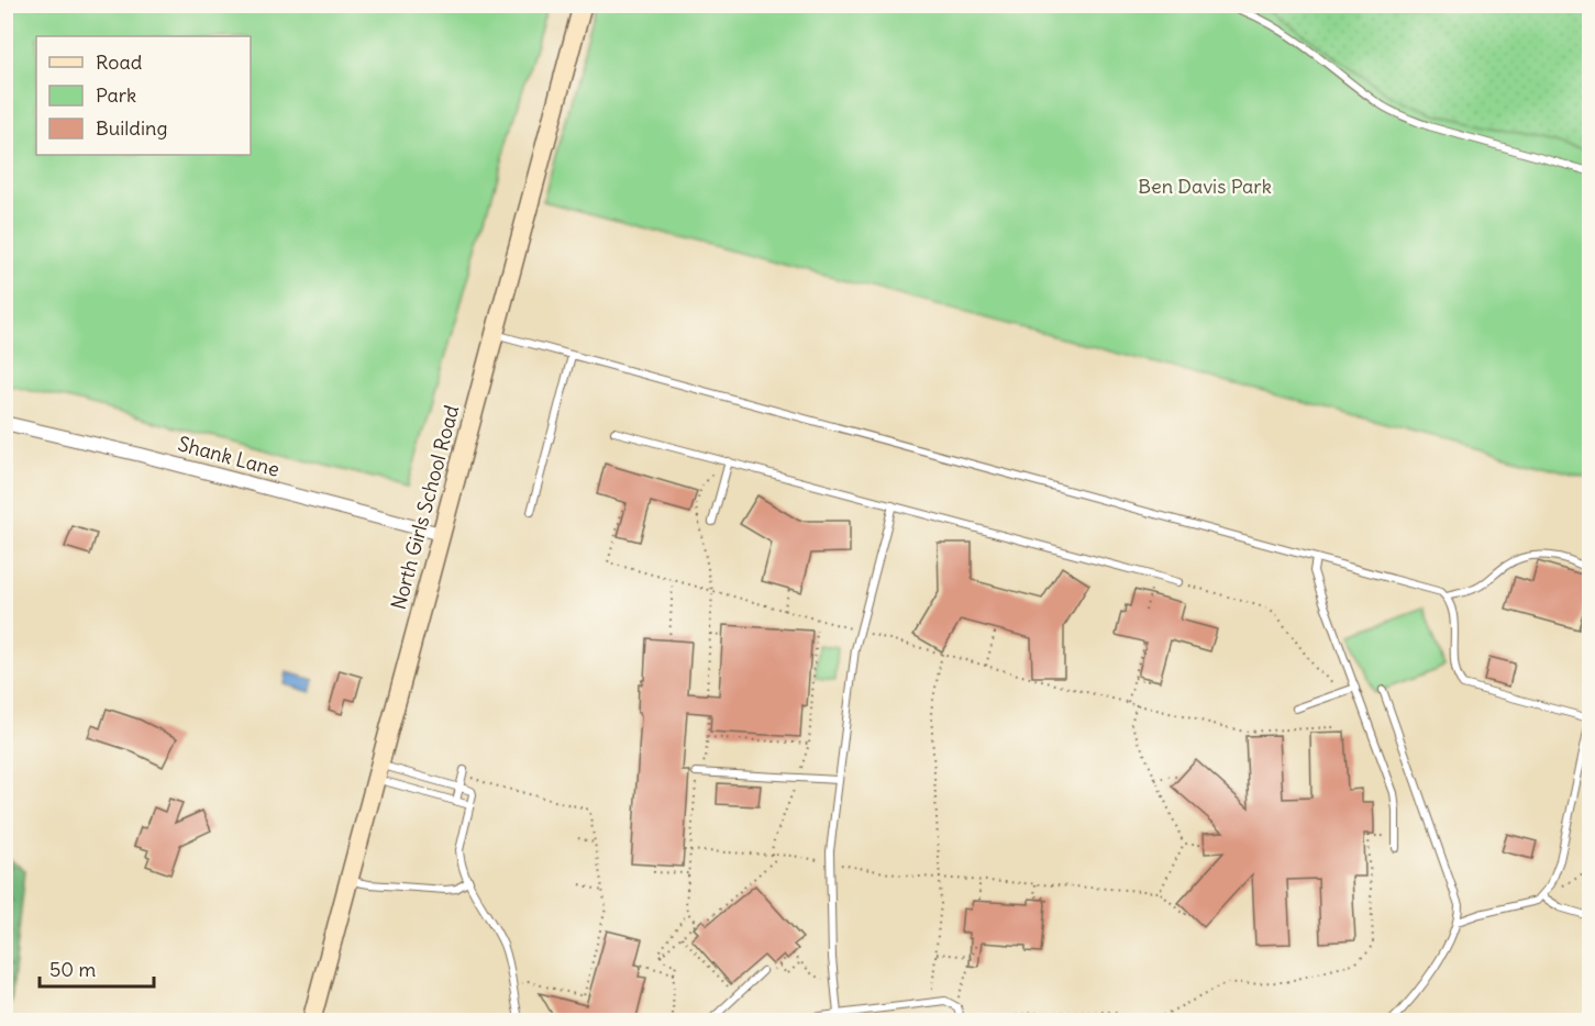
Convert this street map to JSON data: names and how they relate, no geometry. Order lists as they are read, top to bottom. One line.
{"streets":{"main road":["North Girls School Road"],"street":["Shank Lane"]},"crossings":[["Shank Lane","North Girls School Road"]],"parks":["Ben Davis Park"],"legend":["Road","Park","Building"],"scale_bar":"50 m"}
